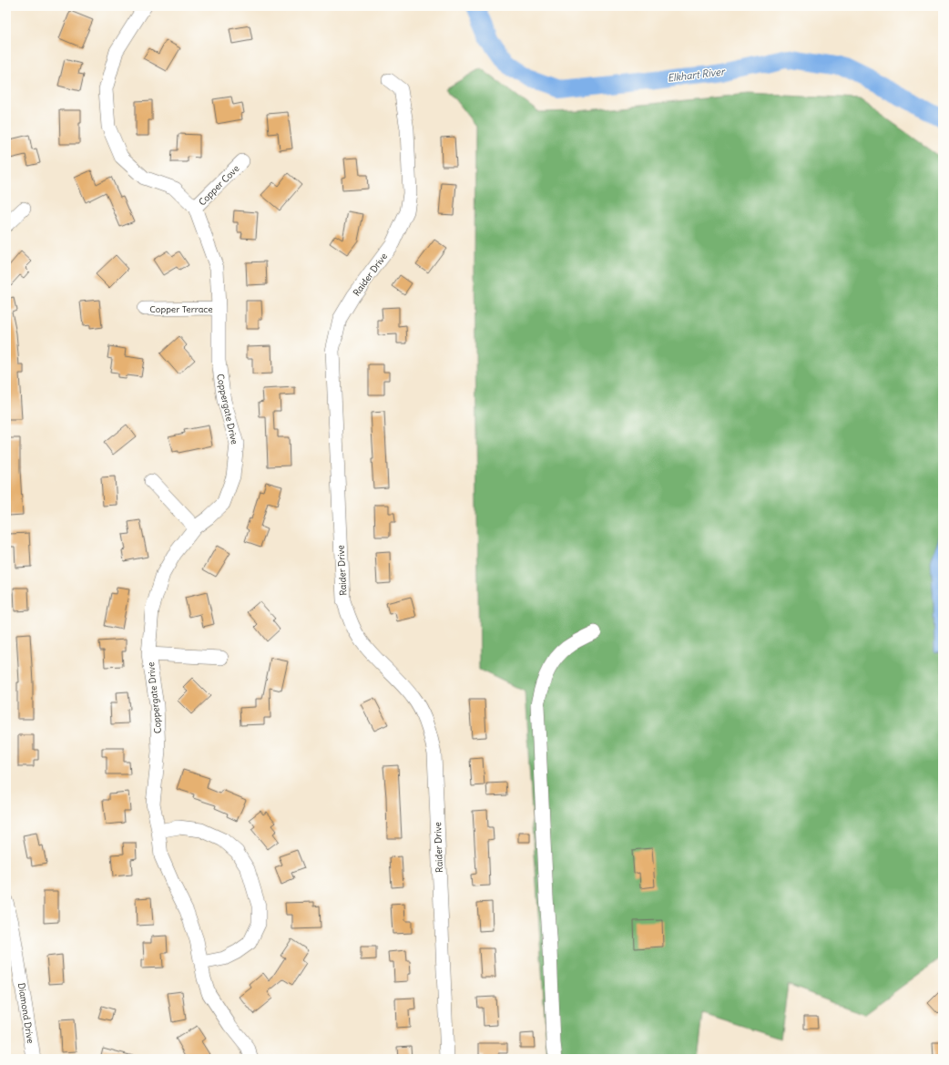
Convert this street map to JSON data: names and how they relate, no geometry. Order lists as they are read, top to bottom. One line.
{"streets":{"street":["Copper Cove","Raider Drive","Copper Terrace","Coppergate Drive","Diamond Drive"]},"crossings":[["Copper Cove","Coppergate Drive"],["Copper Terrace","Coppergate Drive"]],"water":["Elkhart River"]}
